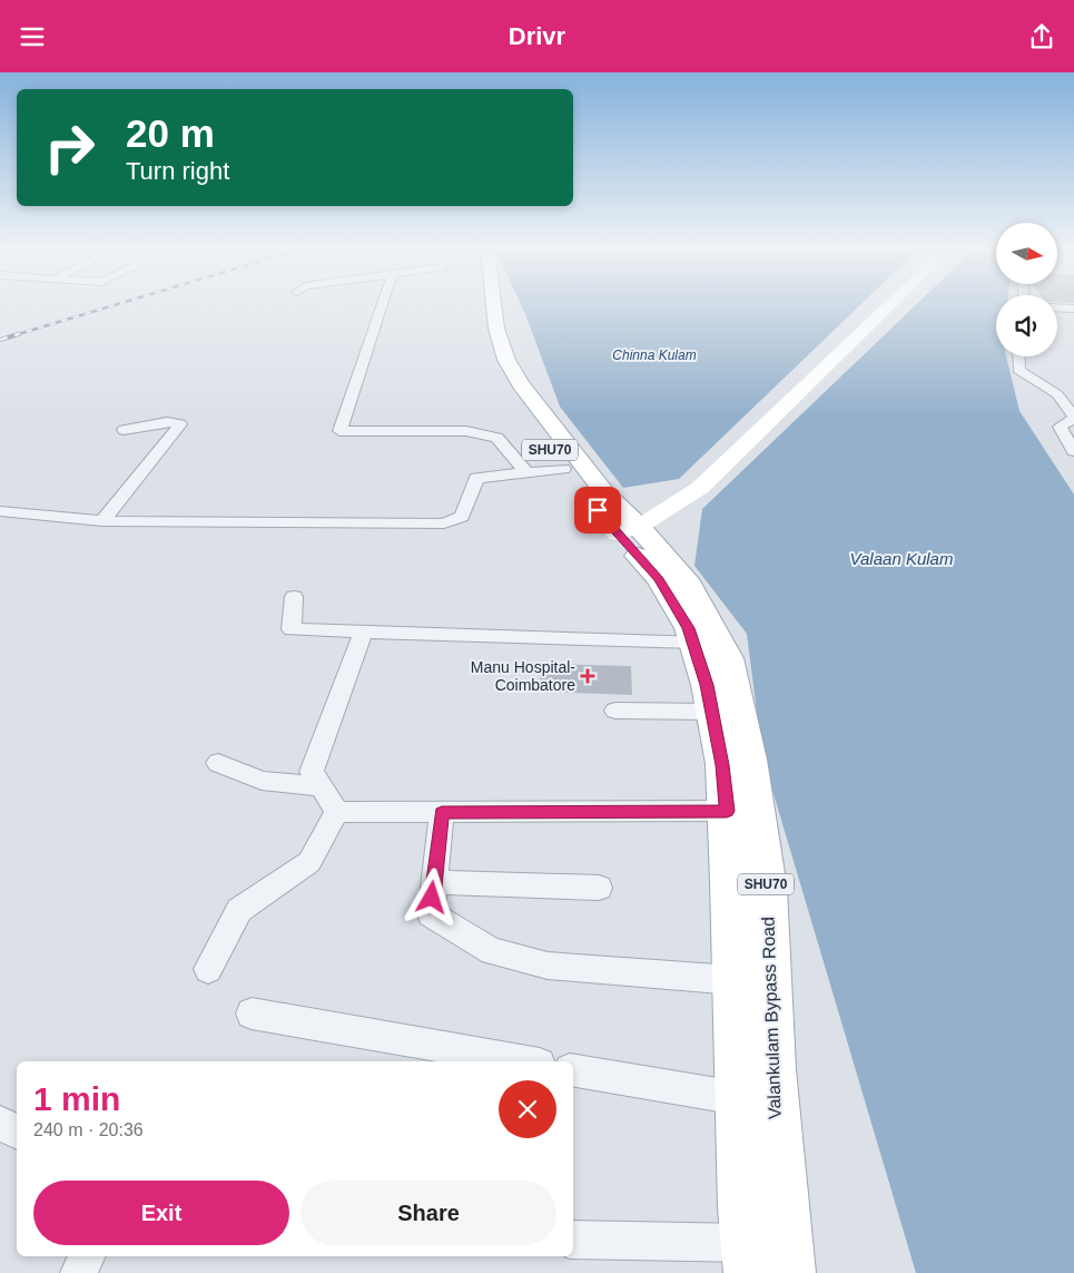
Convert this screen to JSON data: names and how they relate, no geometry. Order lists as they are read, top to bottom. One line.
{"streets":{"main road":["SHU70","Valankulam Bypass Road"]},"crossings":[["SHU70","Valankulam Bypass Road"]],"water":["Chinna Kulam","Valaan Kulam"],"places":{"health":["Manu Hospital- Coimbatore"]},"north":"right","page":{"header":"Drivr","turn":["20 m","Turn right"],"heading":["1 min","240 m · 20:36"],"buttons":["Exit","Share"]}}
